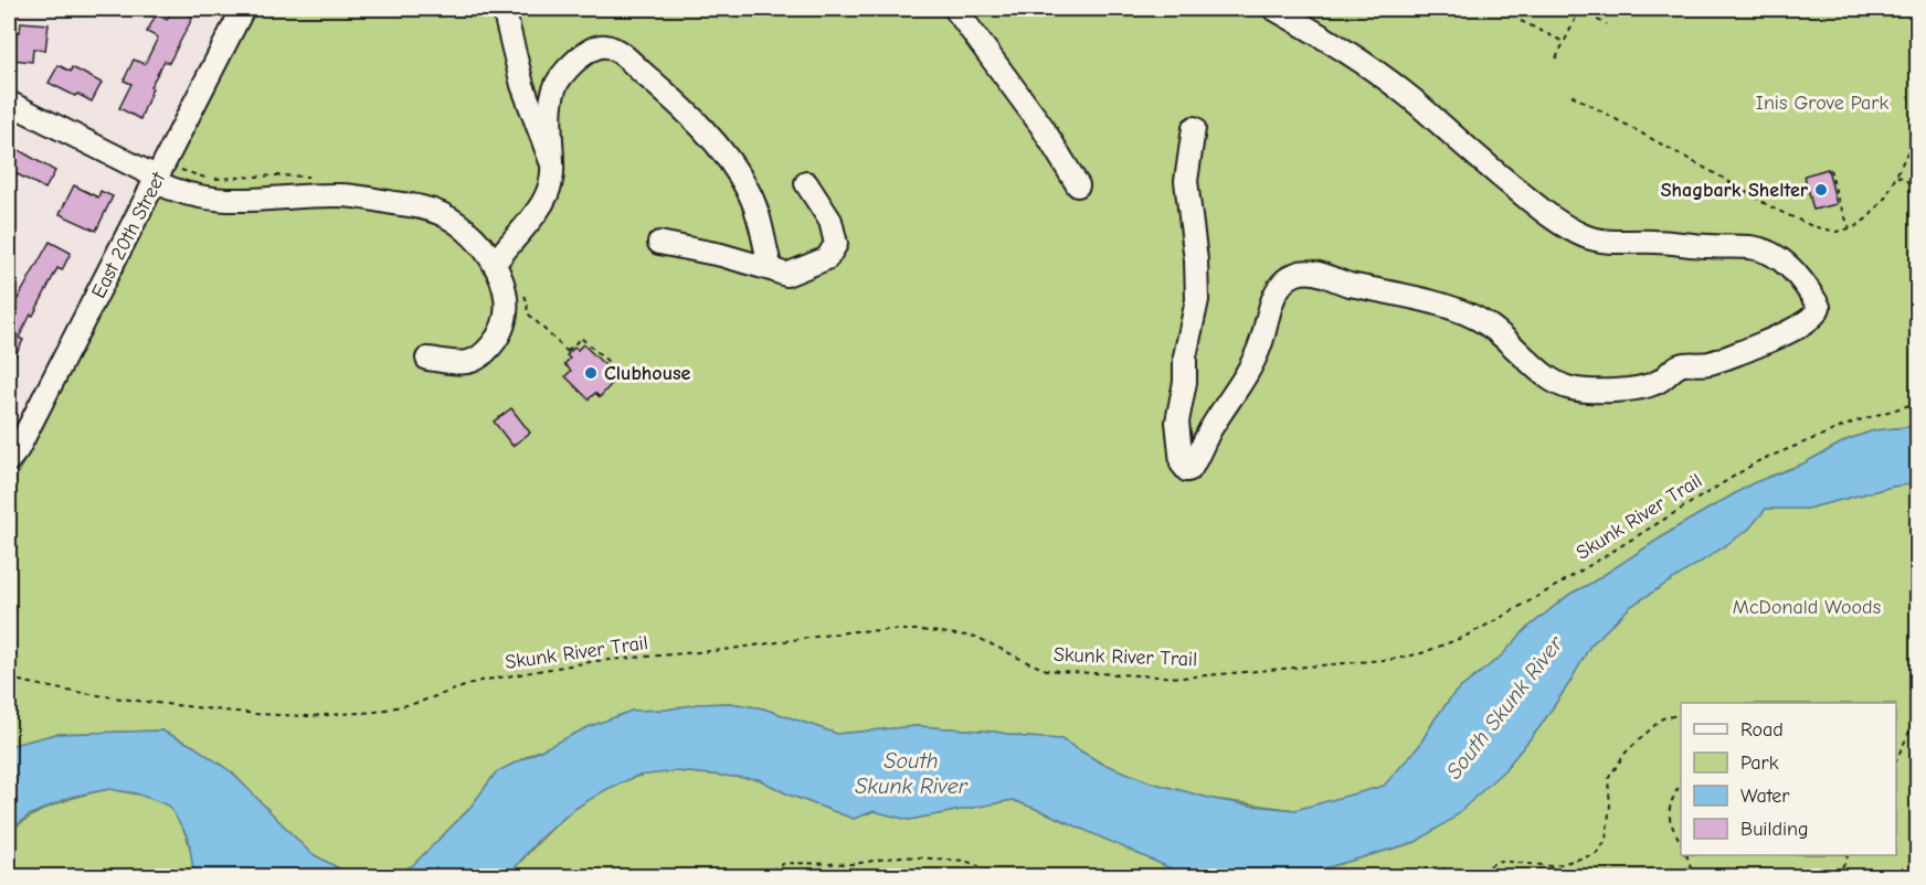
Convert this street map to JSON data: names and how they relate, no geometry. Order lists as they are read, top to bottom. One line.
{"streets":{"street":["East 20th Street"],"path":["Skunk River Trail"]},"water":["South Skunk River"],"parks":["Inis Grove Park","McDonald Woods"],"places":["Shagbark Shelter","Clubhouse"],"legend":["Road","Park","Water","Building"]}
